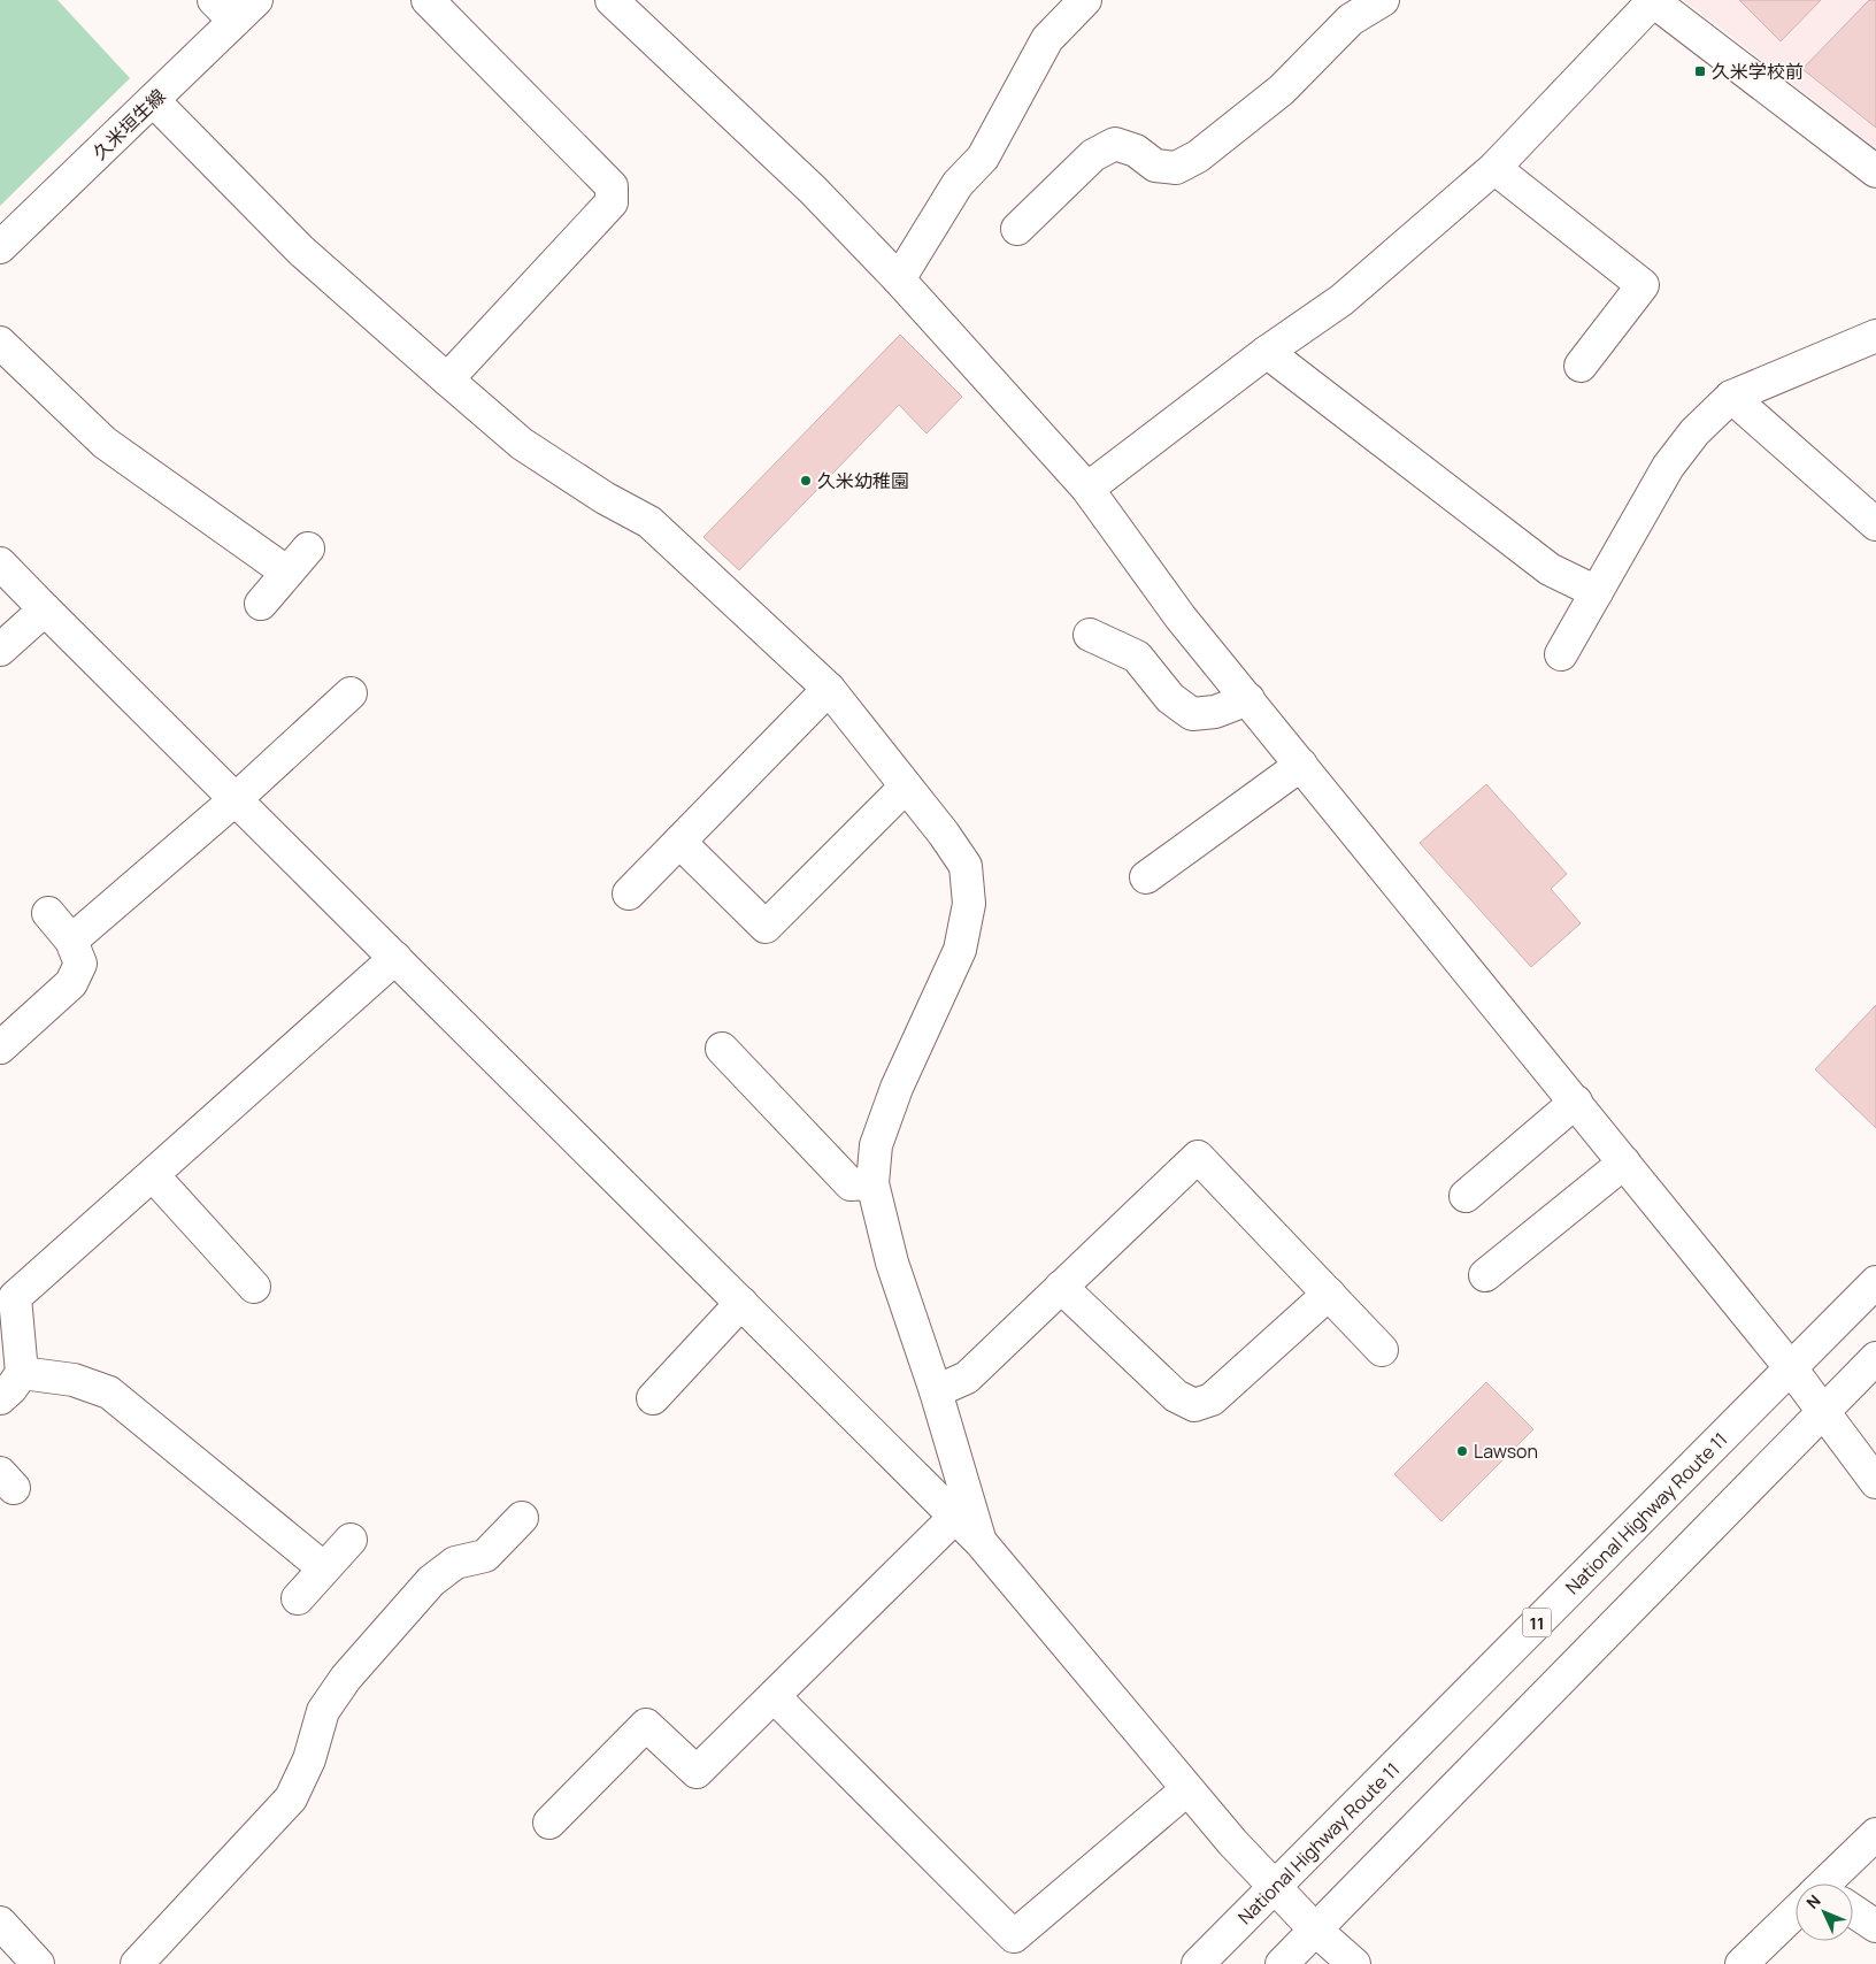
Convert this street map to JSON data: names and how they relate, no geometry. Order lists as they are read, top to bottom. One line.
{"streets":{"main road":["久米垣生線","National Highway Route 11","11"]},"places":{"transit":["久米学校前"],"other":["久米幼稚園","Lawson"]},"north":"top left"}
